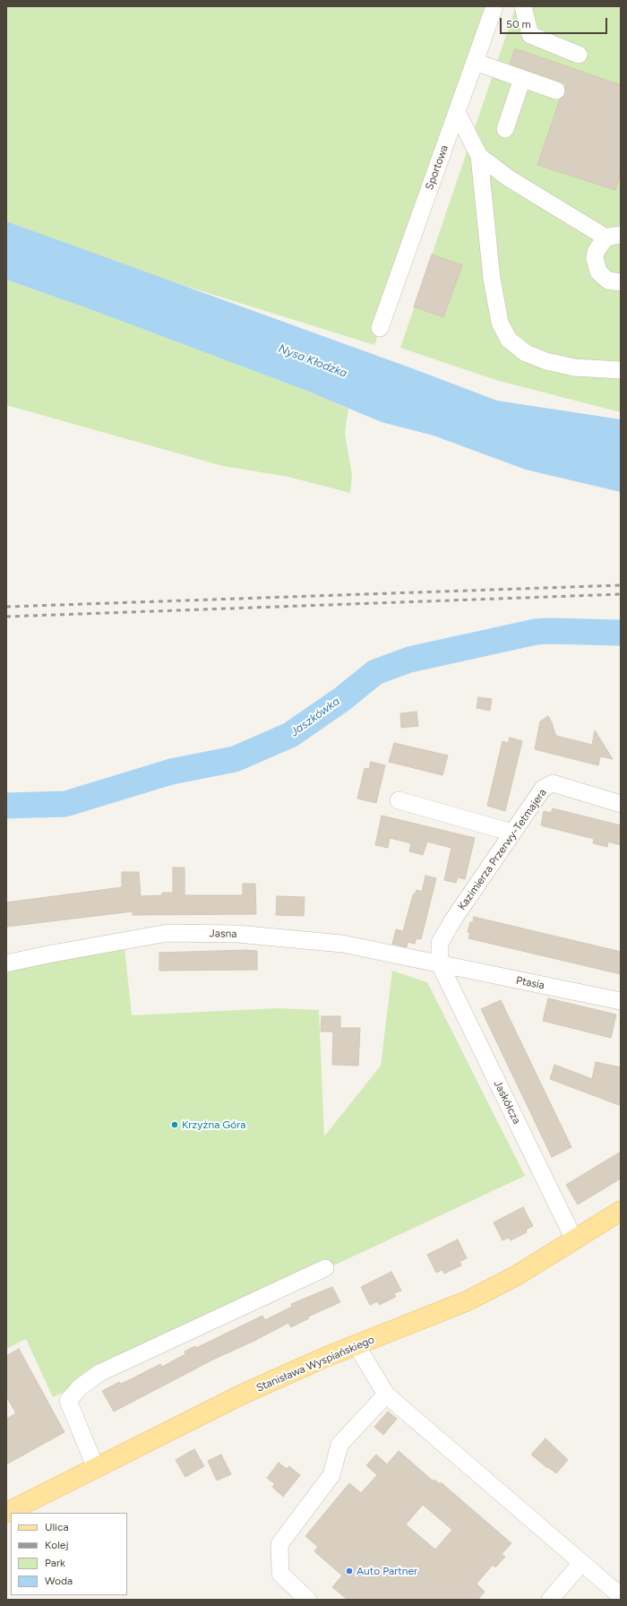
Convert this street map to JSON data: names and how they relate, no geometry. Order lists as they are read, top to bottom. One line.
{"streets":{"main road":["Stanisława Wyspiańskiego"],"street":["Sportowa","Kazimierza Przerwy-Tetmajera","Jasna","Ptasia","Jaskółcza"]},"crossings":[["Kazimierza Przerwy-Tetmajera","Jasna"],["Kazimierza Przerwy-Tetmajera","Ptasia"],["Kazimierza Przerwy-Tetmajera","Jaskółcza"],["Jasna","Ptasia"],["Jasna","Jaskółcza"],["Ptasia","Jaskółcza"],["Jaskółcza","Stanisława Wyspiańskiego"]],"water":["Nysa Kłodzka","Jaszkówka"],"places":["Krzyżna Góra","Auto Partner"],"legend":["Ulica","Kolej","Park","Woda"],"scale_bar":"50 m"}
